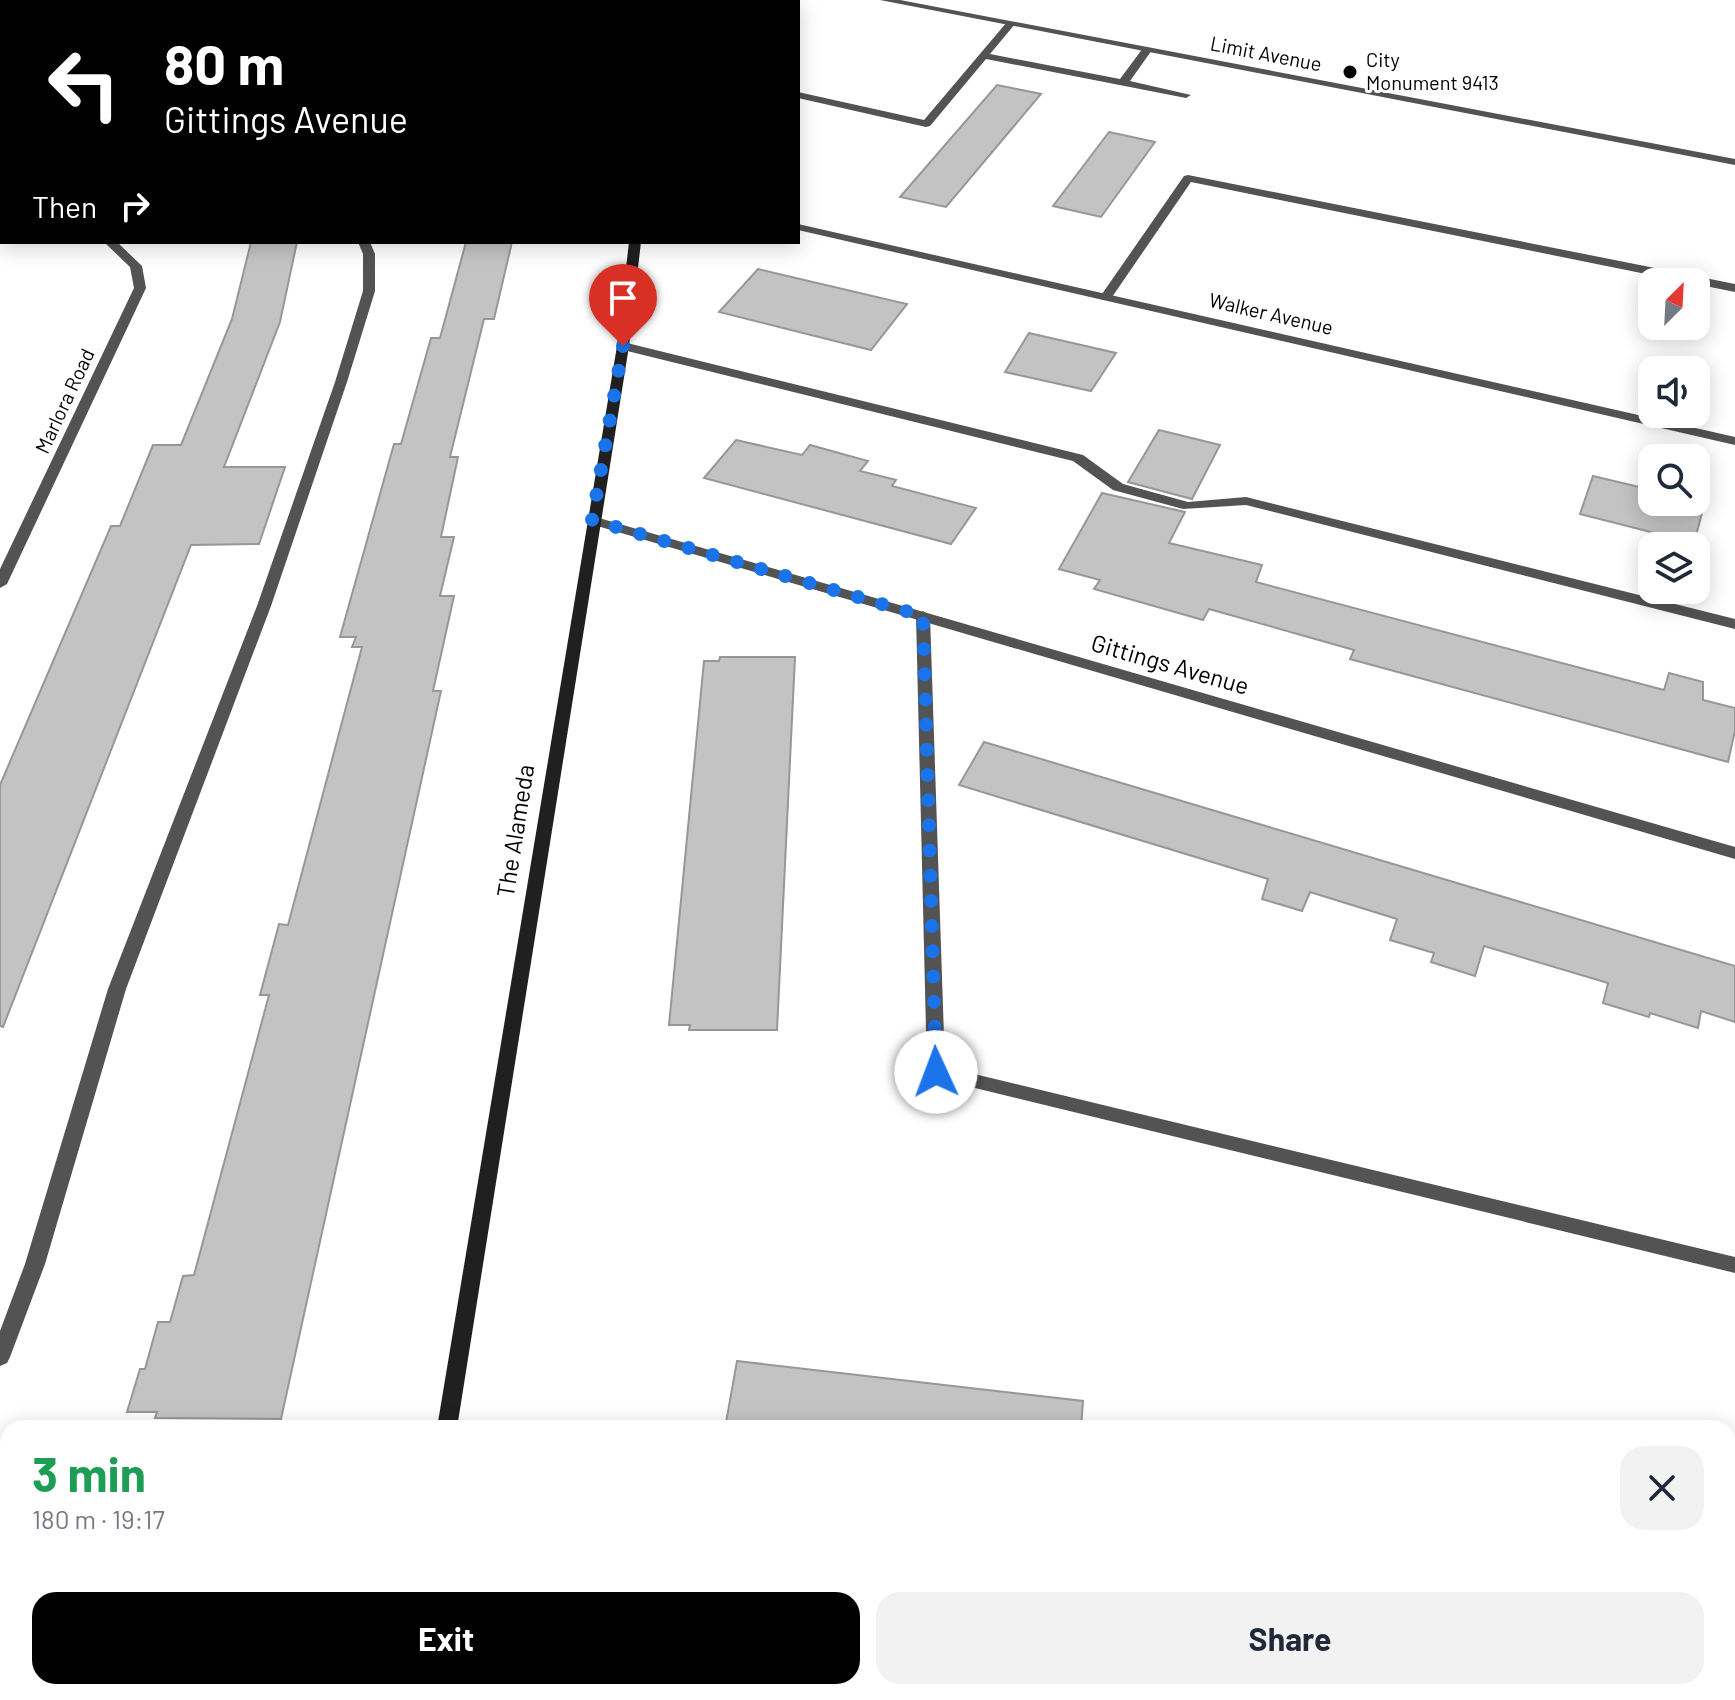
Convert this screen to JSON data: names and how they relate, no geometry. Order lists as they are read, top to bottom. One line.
{"streets":{"street":["Limit Avenue","Walker Avenue","Marlora Road","Gittings Avenue","The Alameda"]},"crossings":[["Gittings Avenue","The Alameda"]],"places":["City Monument 9413"],"north":"top right","page":{"turn":["80 m","Gittings Avenue"],"then":"Then","heading":["3 min","180 m · 19:17"],"buttons":["Exit","Share"]}}
